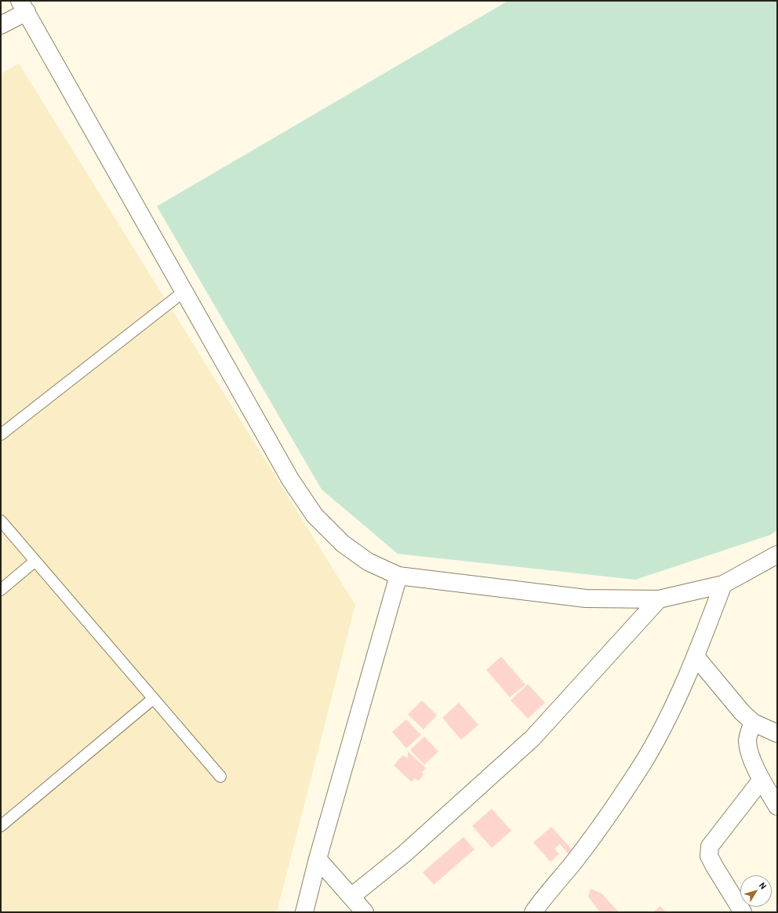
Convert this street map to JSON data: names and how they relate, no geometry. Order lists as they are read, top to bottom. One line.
{"north":"top right"}
